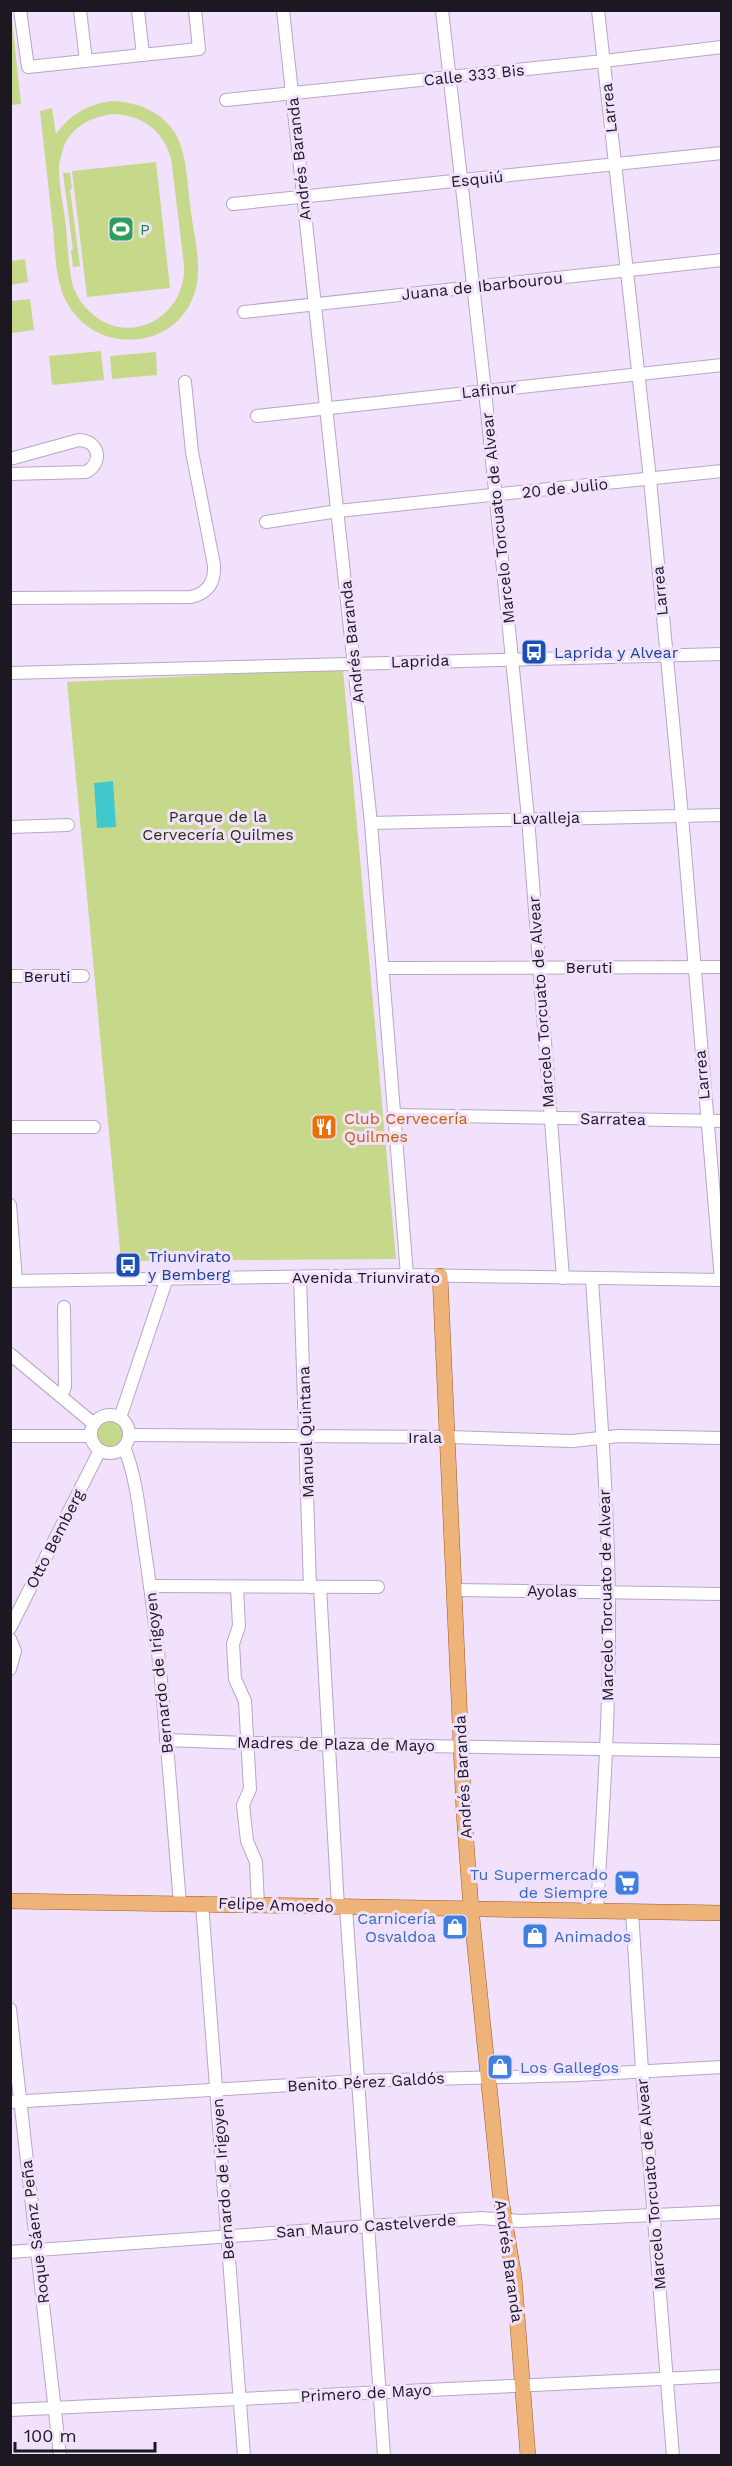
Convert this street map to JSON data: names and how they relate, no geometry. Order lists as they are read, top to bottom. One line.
{"streets":{"main road":["Andrés Baranda","Felipe Amoedo"],"street":["Calle 333 Bis","Larrea","Esquiú","Juana de Ibarbourou","Lafinur","20 de Julio","Marcelo Torcuato de Alvear","Laprida","Lavalleja","Beruti","Sarratea","Avenida Triunvirato","Manuel Quintana","Irala","Otto Bemberg","Ayolas","Bernardo de Irigoyen","Madres de Plaza de Mayo","Benito Pérez Galdós","San Mauro Castelverde","Roque Sáenz Peña","Primero de Mayo"]},"crossings":[["Calle 333 Bis","Larrea"],["Calle 333 Bis","Andrés Baranda"],["Calle 333 Bis","Marcelo Torcuato de Alvear"],["Larrea","Esquiú"],["Larrea","Juana de Ibarbourou"],["Larrea","Lafinur"],["Larrea","20 de Julio"],["Larrea","Laprida"],["Larrea","Lavalleja"],["Larrea","Beruti"],["Larrea","Sarratea"],["Larrea","Avenida Triunvirato"],["Andrés Baranda","Esquiú"],["Andrés Baranda","Juana de Ibarbourou"],["Andrés Baranda","Lafinur"],["Andrés Baranda","20 de Julio"],["Andrés Baranda","Laprida"],["Andrés Baranda","Lavalleja"],["Andrés Baranda","Beruti"],["Andrés Baranda","Sarratea"],["Andrés Baranda","Avenida Triunvirato"],["Andrés Baranda","Irala"],["Andrés Baranda","Ayolas"],["Andrés Baranda","Madres de Plaza de Mayo"],["Andrés Baranda","Felipe Amoedo"],["Andrés Baranda","Benito Pérez Galdós"],["Andrés Baranda","San Mauro Castelverde"],["Andrés Baranda","Primero de Mayo"],["Esquiú","Marcelo Torcuato de Alvear"],["Juana de Ibarbourou","Marcelo Torcuato de Alvear"],["Lafinur","Marcelo Torcuato de Alvear"],["20 de Julio","Marcelo Torcuato de Alvear"],["Marcelo Torcuato de Alvear","Laprida"],["Marcelo Torcuato de Alvear","Lavalleja"],["Marcelo Torcuato de Alvear","Beruti"],["Marcelo Torcuato de Alvear","Sarratea"],["Marcelo Torcuato de Alvear","Avenida Triunvirato"],["Marcelo Torcuato de Alvear","Irala"],["Marcelo Torcuato de Alvear","Ayolas"],["Marcelo Torcuato de Alvear","Madres de Plaza de Mayo"],["Marcelo Torcuato de Alvear","Felipe Amoedo"],["Marcelo Torcuato de Alvear","Benito Pérez Galdós"],["Marcelo Torcuato de Alvear","San Mauro Castelverde"],["Marcelo Torcuato de Alvear","Primero de Mayo"],["Avenida Triunvirato","Manuel Quintana"],["Manuel Quintana","Irala"],["Manuel Quintana","Madres de Plaza de Mayo"],["Manuel Quintana","Felipe Amoedo"],["Manuel Quintana","Benito Pérez Galdós"],["Manuel Quintana","San Mauro Castelverde"],["Manuel Quintana","Primero de Mayo"],["Irala","Otto Bemberg"],["Irala","Bernardo de Irigoyen"],["Otto Bemberg","Bernardo de Irigoyen"],["Bernardo de Irigoyen","Madres de Plaza de Mayo"],["Bernardo de Irigoyen","Felipe Amoedo"],["Bernardo de Irigoyen","Benito Pérez Galdós"],["Bernardo de Irigoyen","San Mauro Castelverde"],["Bernardo de Irigoyen","Primero de Mayo"],["Benito Pérez Galdós","Roque Sáenz Peña"],["San Mauro Castelverde","Roque Sáenz Peña"],["Roque Sáenz Peña","Primero de Mayo"]],"parks":["Parque de la Cervecería Quilmes"],"places":{"sports":["P"],"bus stop":["Laprida y Alvear","Triunvirato y Bemberg"],"restaurant":["Club Cervecería Quilmes"],"supermarket":["Tu Supermercado de Siempre"],"shop":["Carnicería Osvaldoa","Animados","Los Gallegos"]},"scale_bar":"100 m"}
